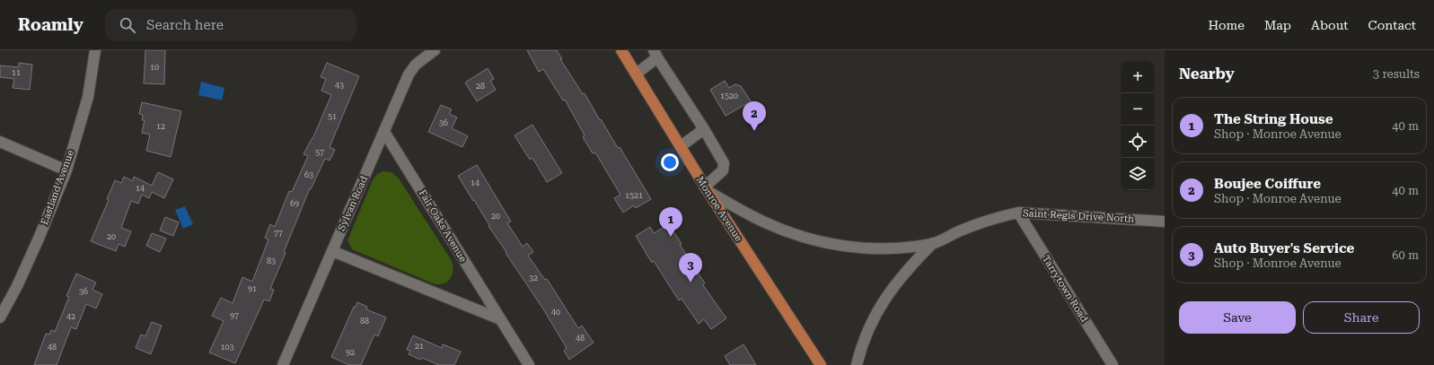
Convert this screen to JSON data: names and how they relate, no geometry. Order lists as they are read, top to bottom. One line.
{"streets":{"main road":["Monroe Avenue"],"street":["Eastland Avenue","Sylvan Road","Saint Regis Drive North","Fair Oaks Avenue","Tarrytown Road"]},"crossings":[["Sylvan Road","Fair Oaks Avenue"],["Monroe Avenue","Saint Regis Drive North"],["Saint Regis Drive North","Tarrytown Road"]],"house_numbers":["10","11","43","28","1520","51","36","12","57","63","14","14","1521","69","20","77","20","83","32","91","36","40","97","42","88","48","21","48","103","92"],"page":{"header":"Roamly","search":"Search here","nav":["Home","Map","About","Contact"],"heading":["Nearby","3 results"],"map_buttons":["+","−"],"list":[{"mark":"1","name":"The String House","note":"Shop · Monroe Avenue","value":"40 m"},{"mark":"2","name":"Boujee Coiffure","note":"Shop · Monroe Avenue","value":"40 m"},{"mark":"3","name":"Auto Buyer's Service","note":"Shop · Monroe Avenue","value":"60 m"}],"pins":["2","1","3"],"buttons":["Save","Share"]}}
